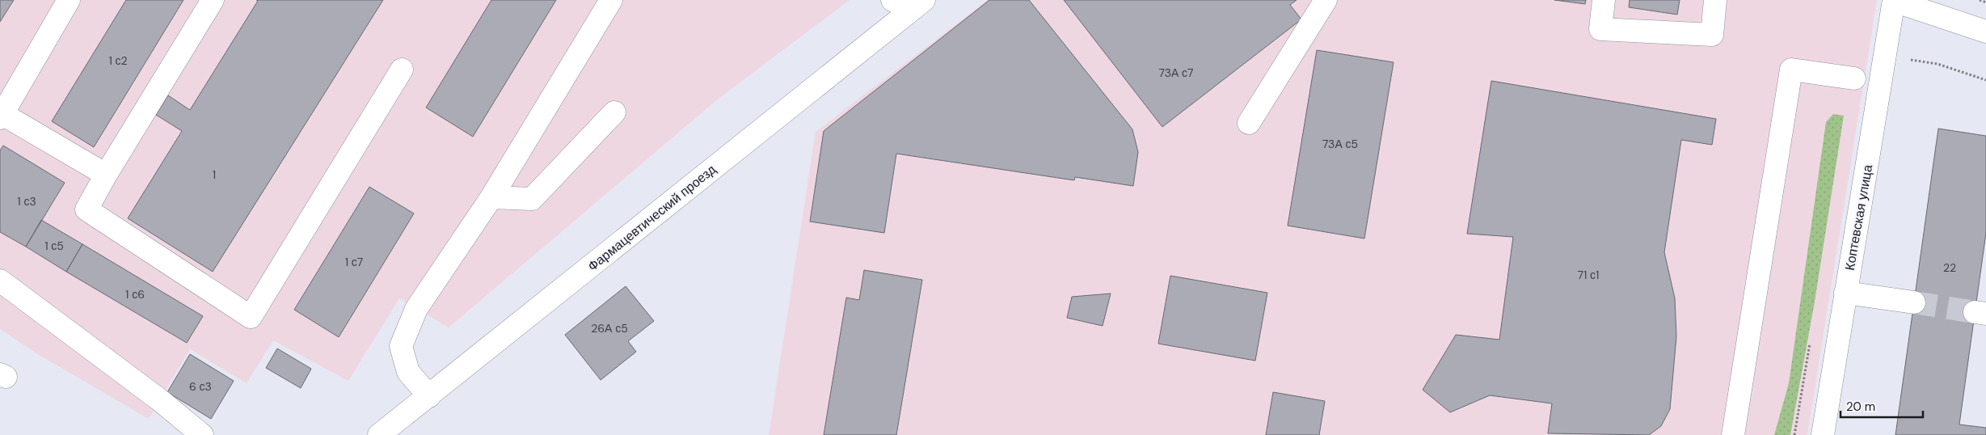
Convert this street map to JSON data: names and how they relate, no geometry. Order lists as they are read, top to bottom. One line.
{"streets":{"street":["Фармацевтический проезд","Коптевская улица"]},"house_numbers":["1 с2","73А с7","73А с5","1","1 с3","1 с5","1 с7","22","71 с1","1 с6","26А с5","6 с3"],"scale_bar":"20 m"}
